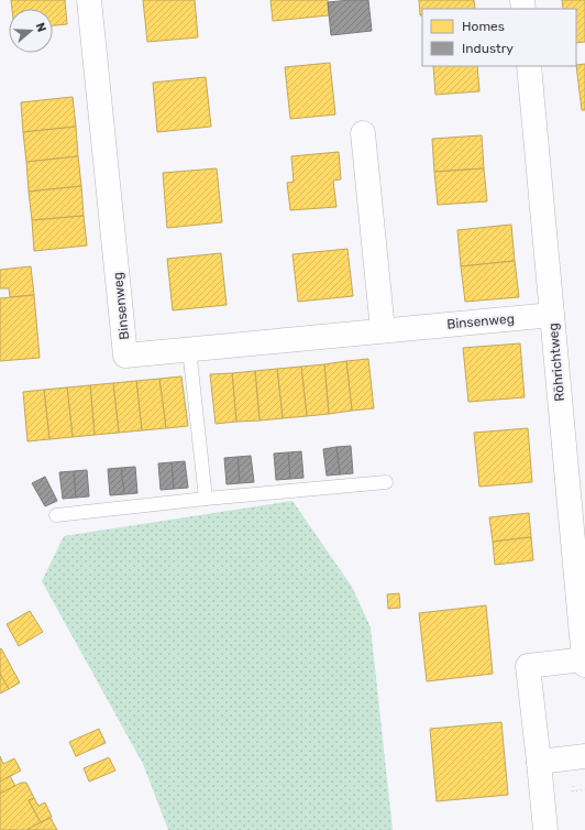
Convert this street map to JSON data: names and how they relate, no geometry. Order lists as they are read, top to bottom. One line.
{"streets":{"street":["Binsenweg","Röhrichtweg"]},"crossings":[["Binsenweg","Röhrichtweg"]],"legend":["Homes","Industry"],"north":"right"}
